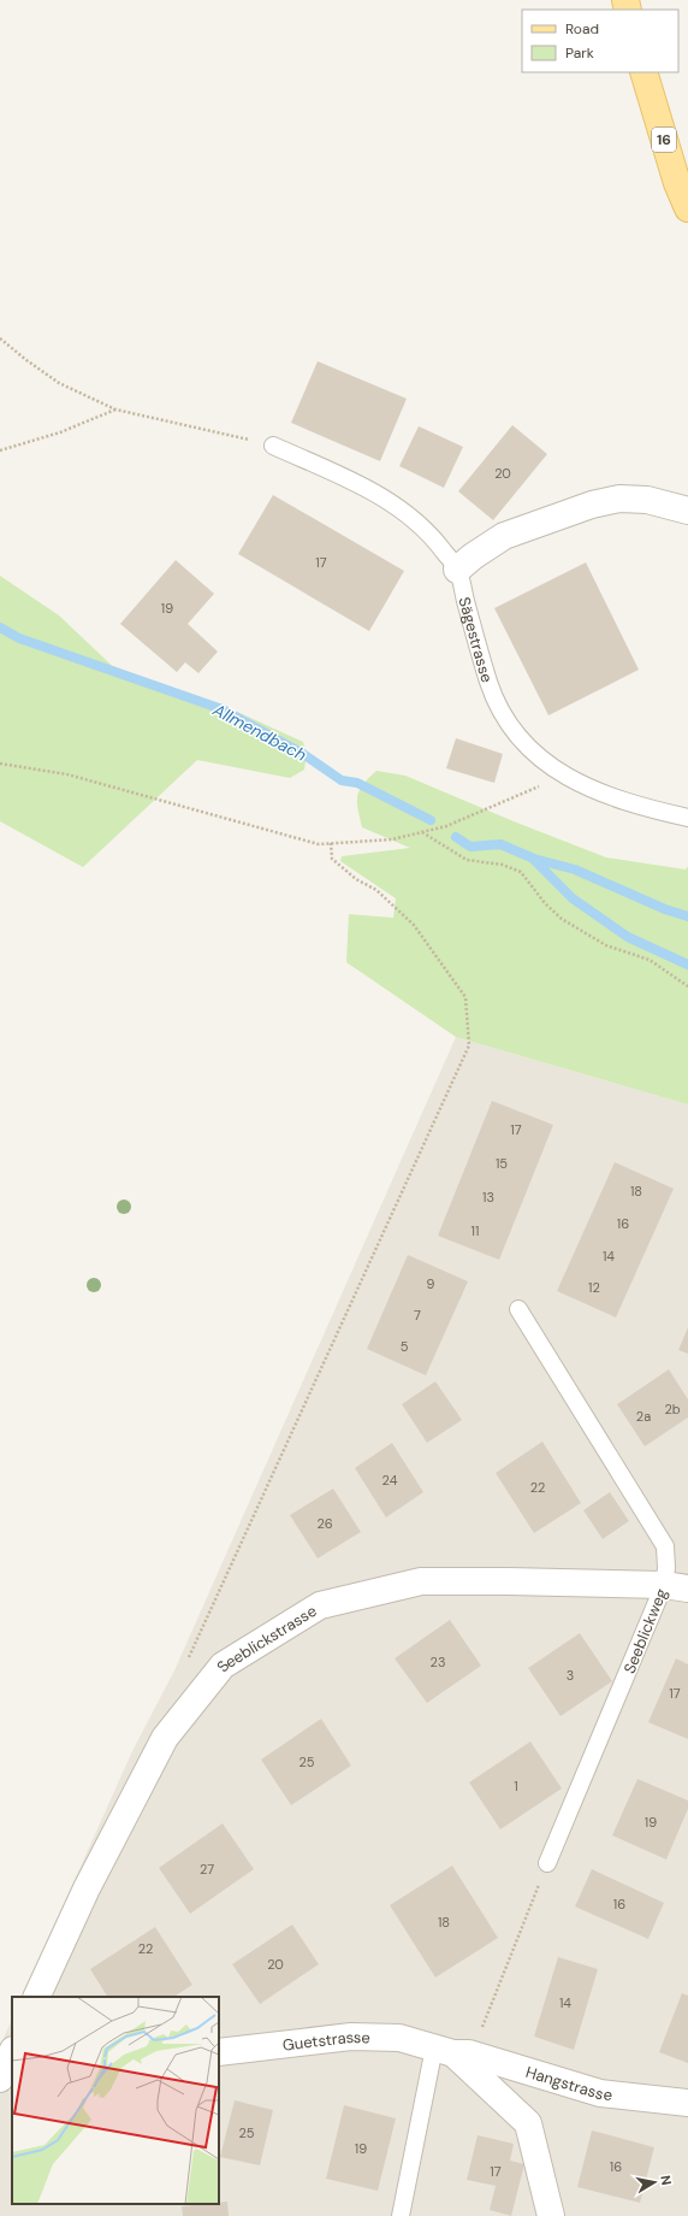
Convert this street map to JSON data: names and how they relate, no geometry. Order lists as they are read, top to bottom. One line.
{"streets":{"main road":["16"],"street":["Seeblickstrasse","Guetstrasse","Hangstrasse"],"lane":["Sägestrasse","Seeblickweg"]},"crossings":[["Seeblickweg","Seeblickstrasse"],["Guetstrasse","Hangstrasse"]],"water":["Allmendbach"],"house_numbers":["20","17","19","17","15","18","13","16","11","14","9","12","7","5","2b","2a","24","22","26","23","3","17","25","1","19","27","16","18","22","20","14","25","19","16","17"],"legend":["Road","Park"],"north":"right"}
